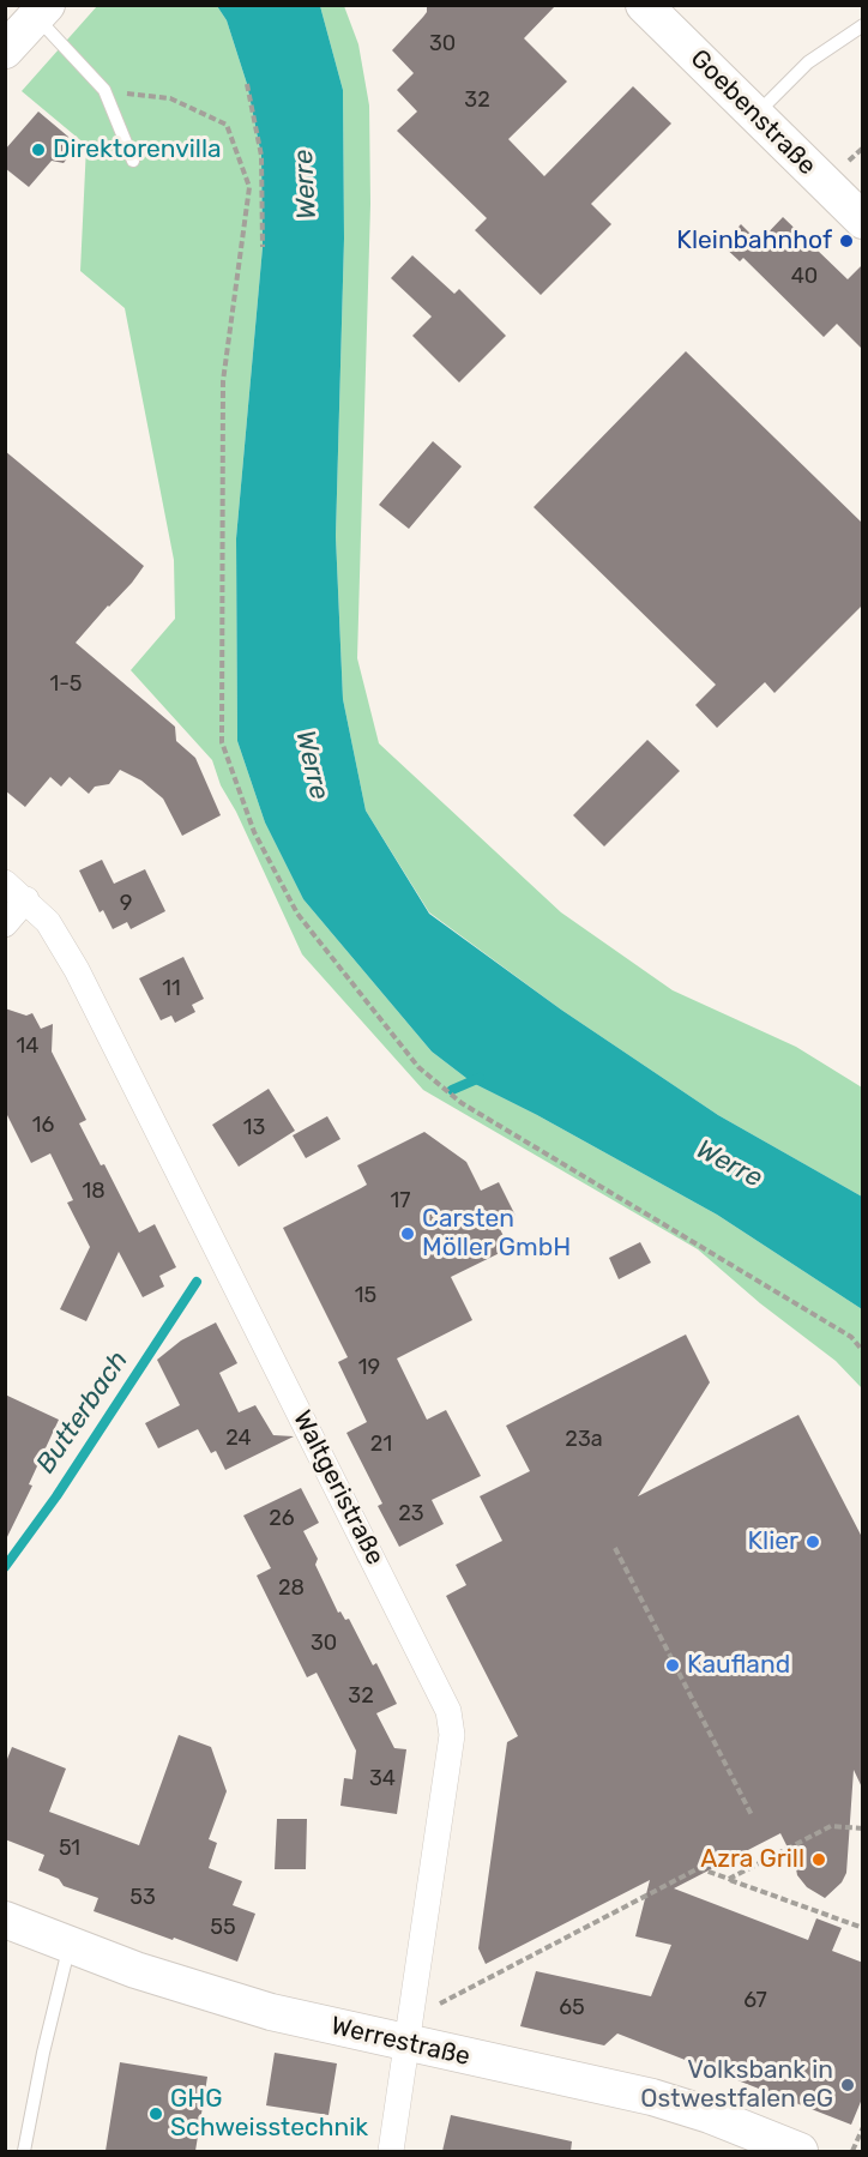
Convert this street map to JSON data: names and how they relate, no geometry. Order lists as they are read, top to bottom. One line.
{"streets":{"main road":["Goebenstraße","Werrestraße"],"street":["Waltgeristraße"]},"crossings":[["Waltgeristraße","Werrestraße"]],"water":["Werre","Butterbach"],"places":["Direktorenvilla","Kleinbahnhof","Carsten Möller GmbH","Klier","Kaufland","Azra Grill","Volksbank in Ostwestfalen eG","GHG Schweisstechnik"],"house_numbers":["30","32","40","1-5","9","11","14","16","13","18","17","15","19","24","23a","21","23","26","28","30","32","34","51","53","55","67","65"]}
